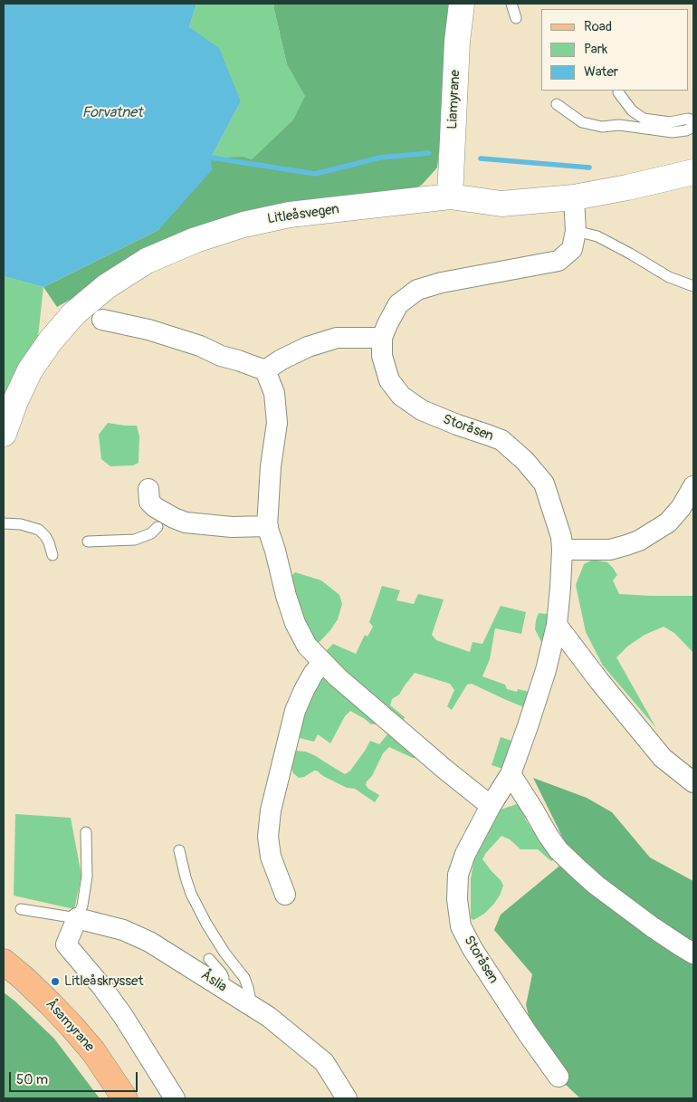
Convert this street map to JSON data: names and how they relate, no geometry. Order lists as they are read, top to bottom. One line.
{"streets":{"main road":["Åsamyrane"],"street":["Liamyrane","Litleåsvegen","Storåsen","Åslia"]},"crossings":[["Liamyrane","Litleåsvegen"],["Litleåsvegen","Storåsen"]],"water":["Forvatnet"],"places":["Litleåskrysset"],"legend":["Road","Park","Water"],"scale_bar":"50 m"}
